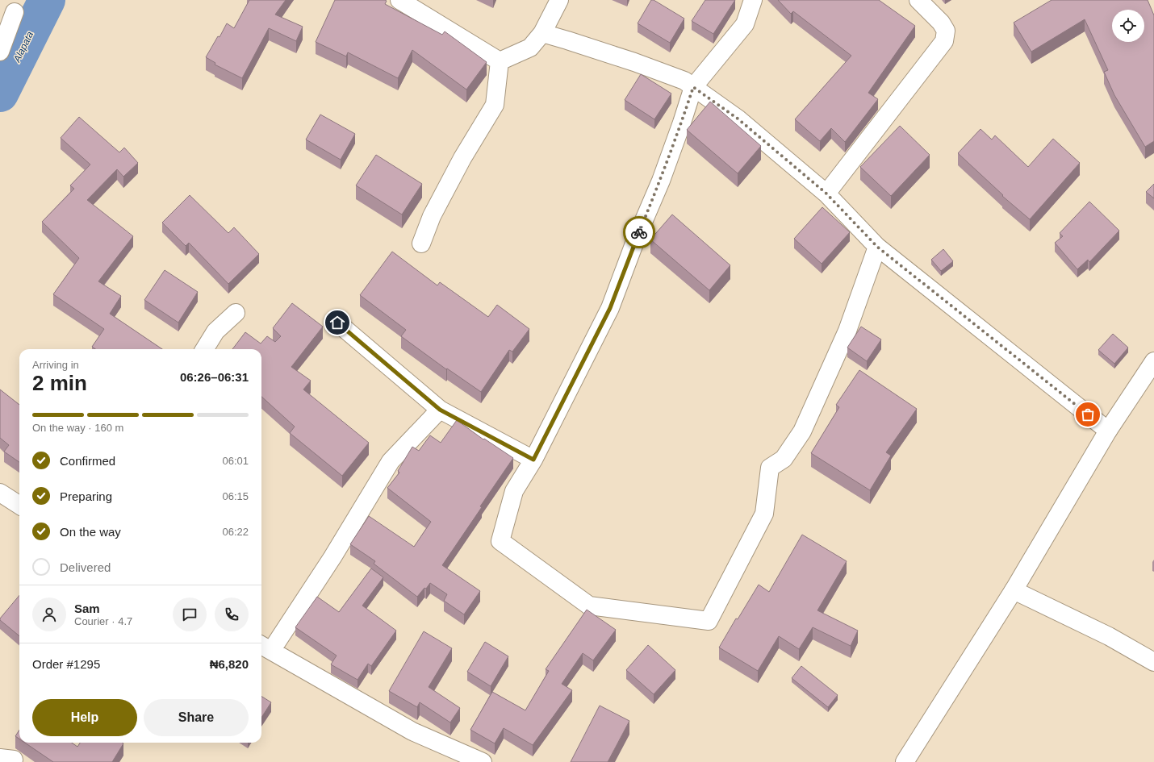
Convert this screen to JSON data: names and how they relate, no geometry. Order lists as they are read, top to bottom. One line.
{"water":["Alapata"],"page":{"heading":["2 min","Arriving in","06:26–06:31"],"panel":["Sam","Courier · 4.7","Order #1295","₦6,820"],"bar":"On the way · 160 m","list":[["Confirmed","06:01"],["Preparing","06:15"],["On the way","06:22"],"Delivered"],"buttons":["Help","Share"]}}
